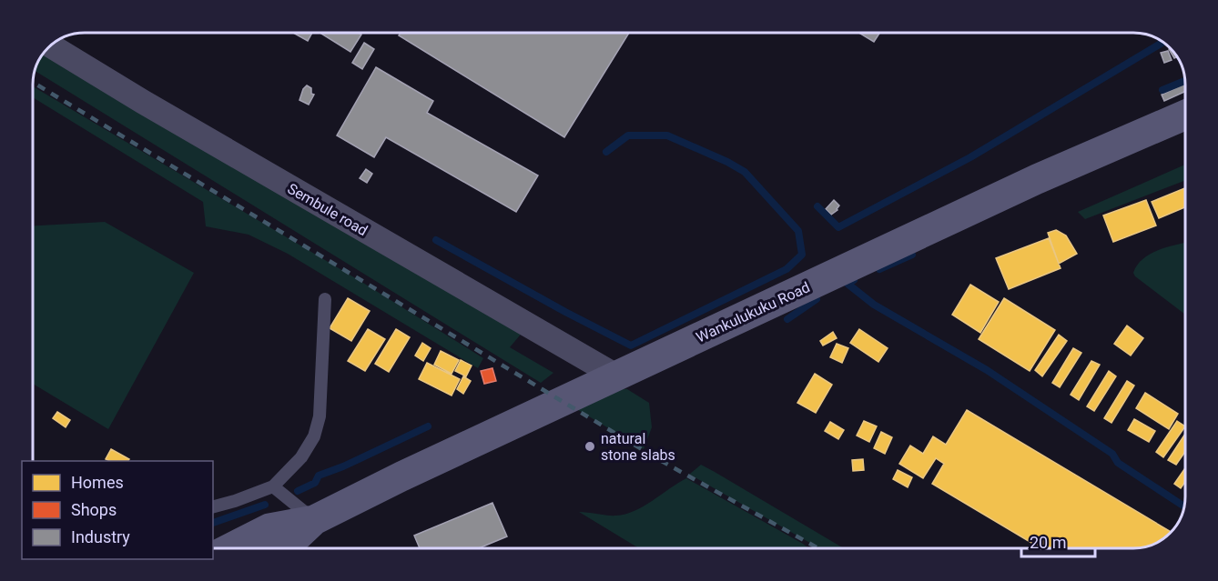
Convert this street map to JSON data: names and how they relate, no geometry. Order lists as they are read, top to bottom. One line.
{"streets":{"main road":["Wankulukuku Road"],"street":["Sembule road"]},"crossings":[["Sembule road","Wankulukuku Road"]],"places":["natural stone slabs"],"legend":["Homes","Shops","Industry"],"scale_bar":"20 m"}
